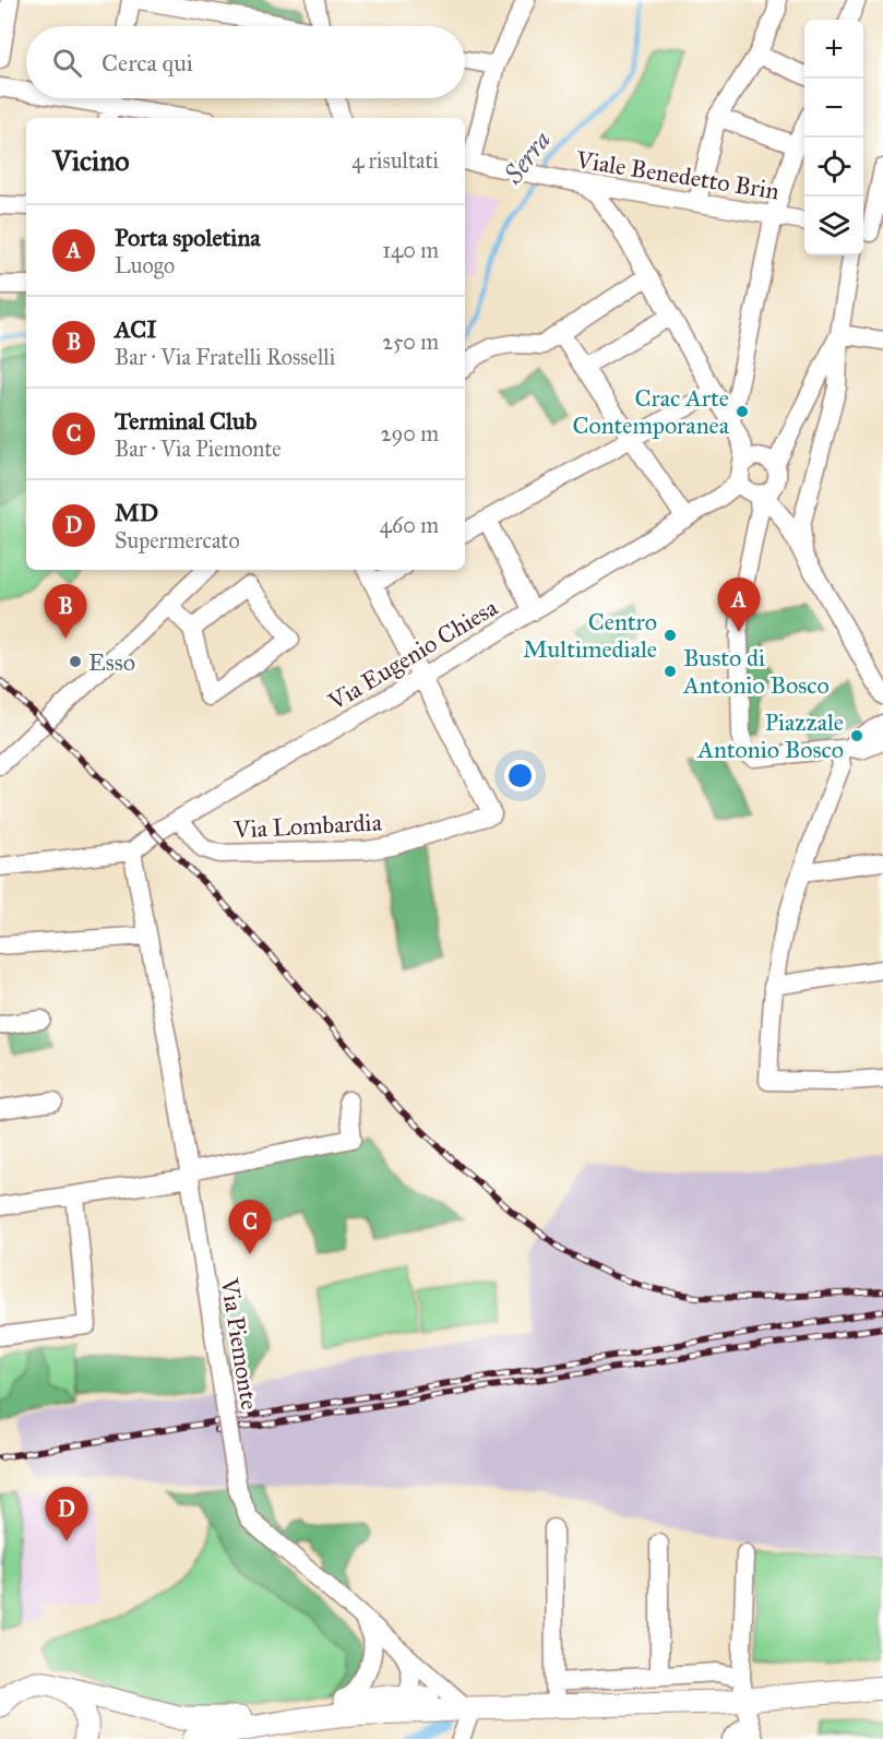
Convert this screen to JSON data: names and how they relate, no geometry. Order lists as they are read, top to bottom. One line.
{"streets":{"street":["Viale Benedetto Brin","Via Eugenio Chiesa","Via Lombardia","Via Piemonte"]},"crossings":[["Via Eugenio Chiesa","Via Lombardia"],["Via Eugenio Chiesa","Via Piemonte"]],"water":["Serra"],"places":["Crac Arte Contemporanea","Centro Multimediale","Esso","Busto di Antonio Bosco","Piazzale Antonio Bosco"],"page":{"map_buttons":["+","−"],"search":"Cerca qui","heading":["Vicino","4 risultati"],"list":[{"mark":"A","name":"Porta spoletina","note":"Luogo","value":"140 m"},{"mark":"B","name":"ACI","note":"Bar · Via Fratelli Rosselli","value":"250 m"},{"mark":"C","name":"Terminal Club","note":"Bar · Via Piemonte","value":"290 m"},{"mark":"D","name":"MD","note":"Supermercato","value":"460 m"}],"pins":["A","B","C","D"]}}
